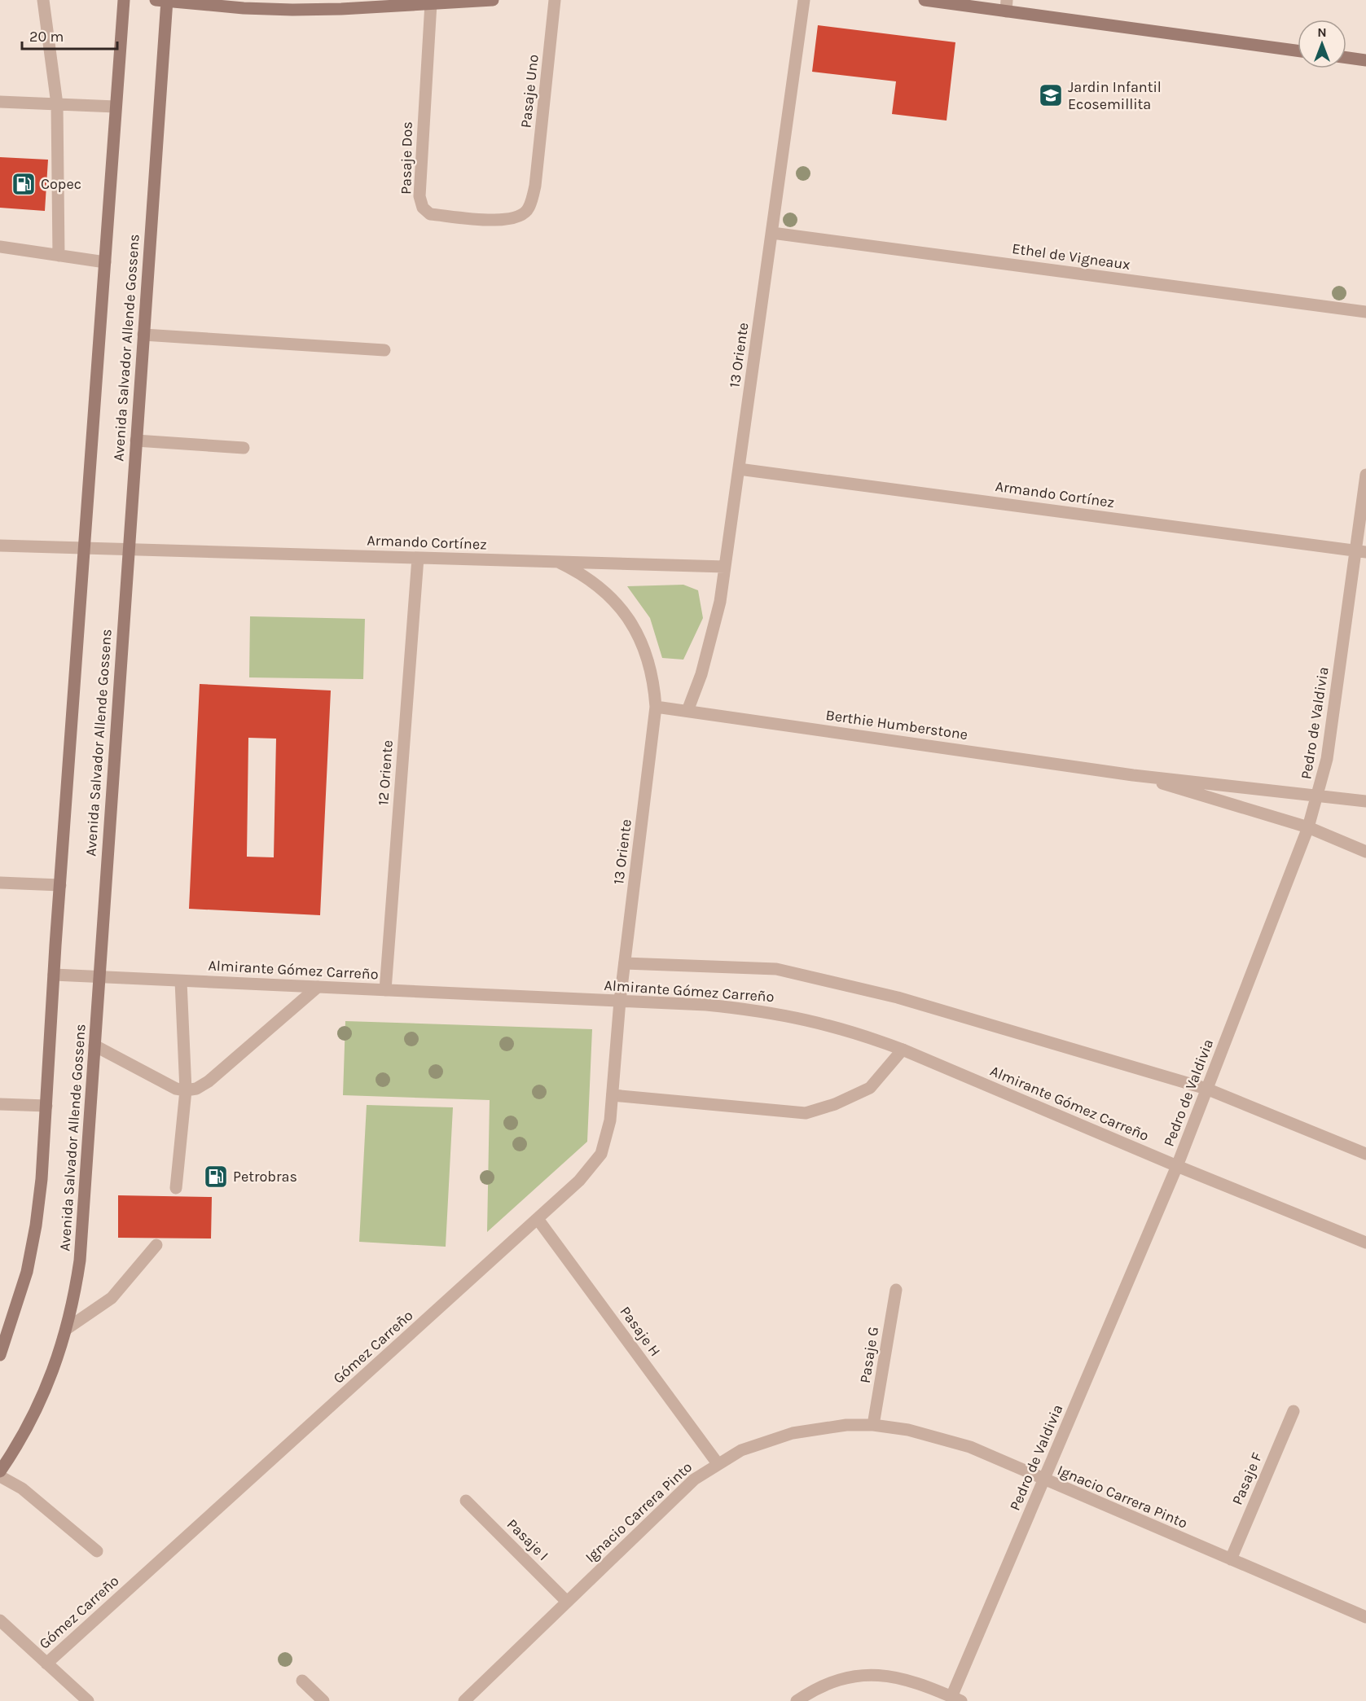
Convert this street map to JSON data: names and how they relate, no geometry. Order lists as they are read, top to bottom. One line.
{"streets":{"main road":["Avenida Salvador Allende Gossens"],"street":["Pasaje Uno","Pasaje Dos","Ethel de Vigneaux","13 Oriente","Armando Cortínez","Pedro de Valdivia","Berthie Humberstone","12 Oriente","Almirante Gómez Carreño","Pasaje H","Gómez Carreño","Pasaje G","Pasaje F","Ignacio Carrera Pinto","Pasaje I"]},"crossings":[["Pasaje Uno","Pasaje Dos"],["Ethel de Vigneaux","13 Oriente"],["Avenida Salvador Allende Gossens","Armando Cortínez"],["Avenida Salvador Allende Gossens","Almirante Gómez Carreño"],["13 Oriente","Armando Cortínez"],["13 Oriente","Berthie Humberstone"],["13 Oriente","Almirante Gómez Carreño"],["13 Oriente","Gómez Carreño"],["Armando Cortínez","Pedro de Valdivia"],["Armando Cortínez","12 Oriente"],["Pedro de Valdivia","Berthie Humberstone"],["Pedro de Valdivia","Almirante Gómez Carreño"],["Pedro de Valdivia","Ignacio Carrera Pinto"],["12 Oriente","Almirante Gómez Carreño"],["Almirante Gómez Carreño","Gómez Carreño"],["Pasaje H","Gómez Carreño"],["Pasaje H","Ignacio Carrera Pinto"],["Pasaje G","Ignacio Carrera Pinto"],["Pasaje F","Ignacio Carrera Pinto"],["Ignacio Carrera Pinto","Pasaje I"]],"places":{"school or university":["Jardin Infantil Ecosemillita"],"fuel station":["Copec","Petrobras"]},"scale_bar":"20 m","north":"top"}
